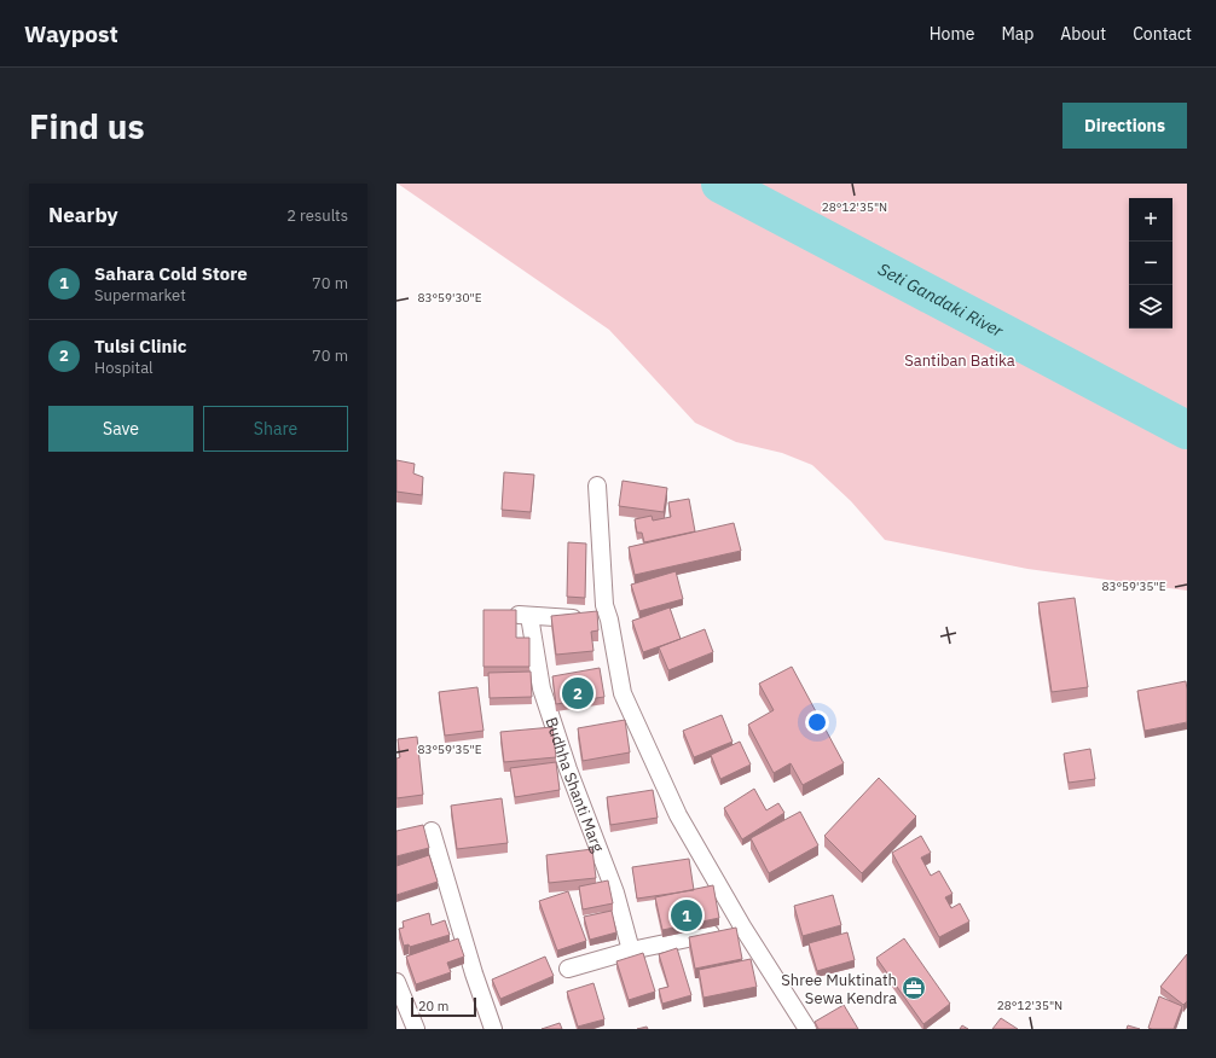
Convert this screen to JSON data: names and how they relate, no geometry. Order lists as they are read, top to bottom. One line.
{"streets":{"street":["Budhha Shanti Marg"]},"water":["Seti Gandaki River"],"parks":["Santiban Batika"],"places":{"office":["Shree Muktinath Sewa Kendra"]},"scale_bar":"20 m","page":{"header":"Waypost","nav":["Home","Map","About","Contact"],"buttons":["Directions",["Save","Share"]],"title":"Find us","heading":["Nearby","2 results"],"map_buttons":["+","−"],"list":[{"mark":"1","name":"Sahara Cold Store","note":"Supermarket","value":"70 m"},{"mark":"2","name":"Tulsi Clinic","note":"Hospital","value":"70 m"}],"pins":["2","1"],"scale":"20 m"},"coordinates":["28°12'35\"N","83°59'30\"E","83°59'35\"E"]}
